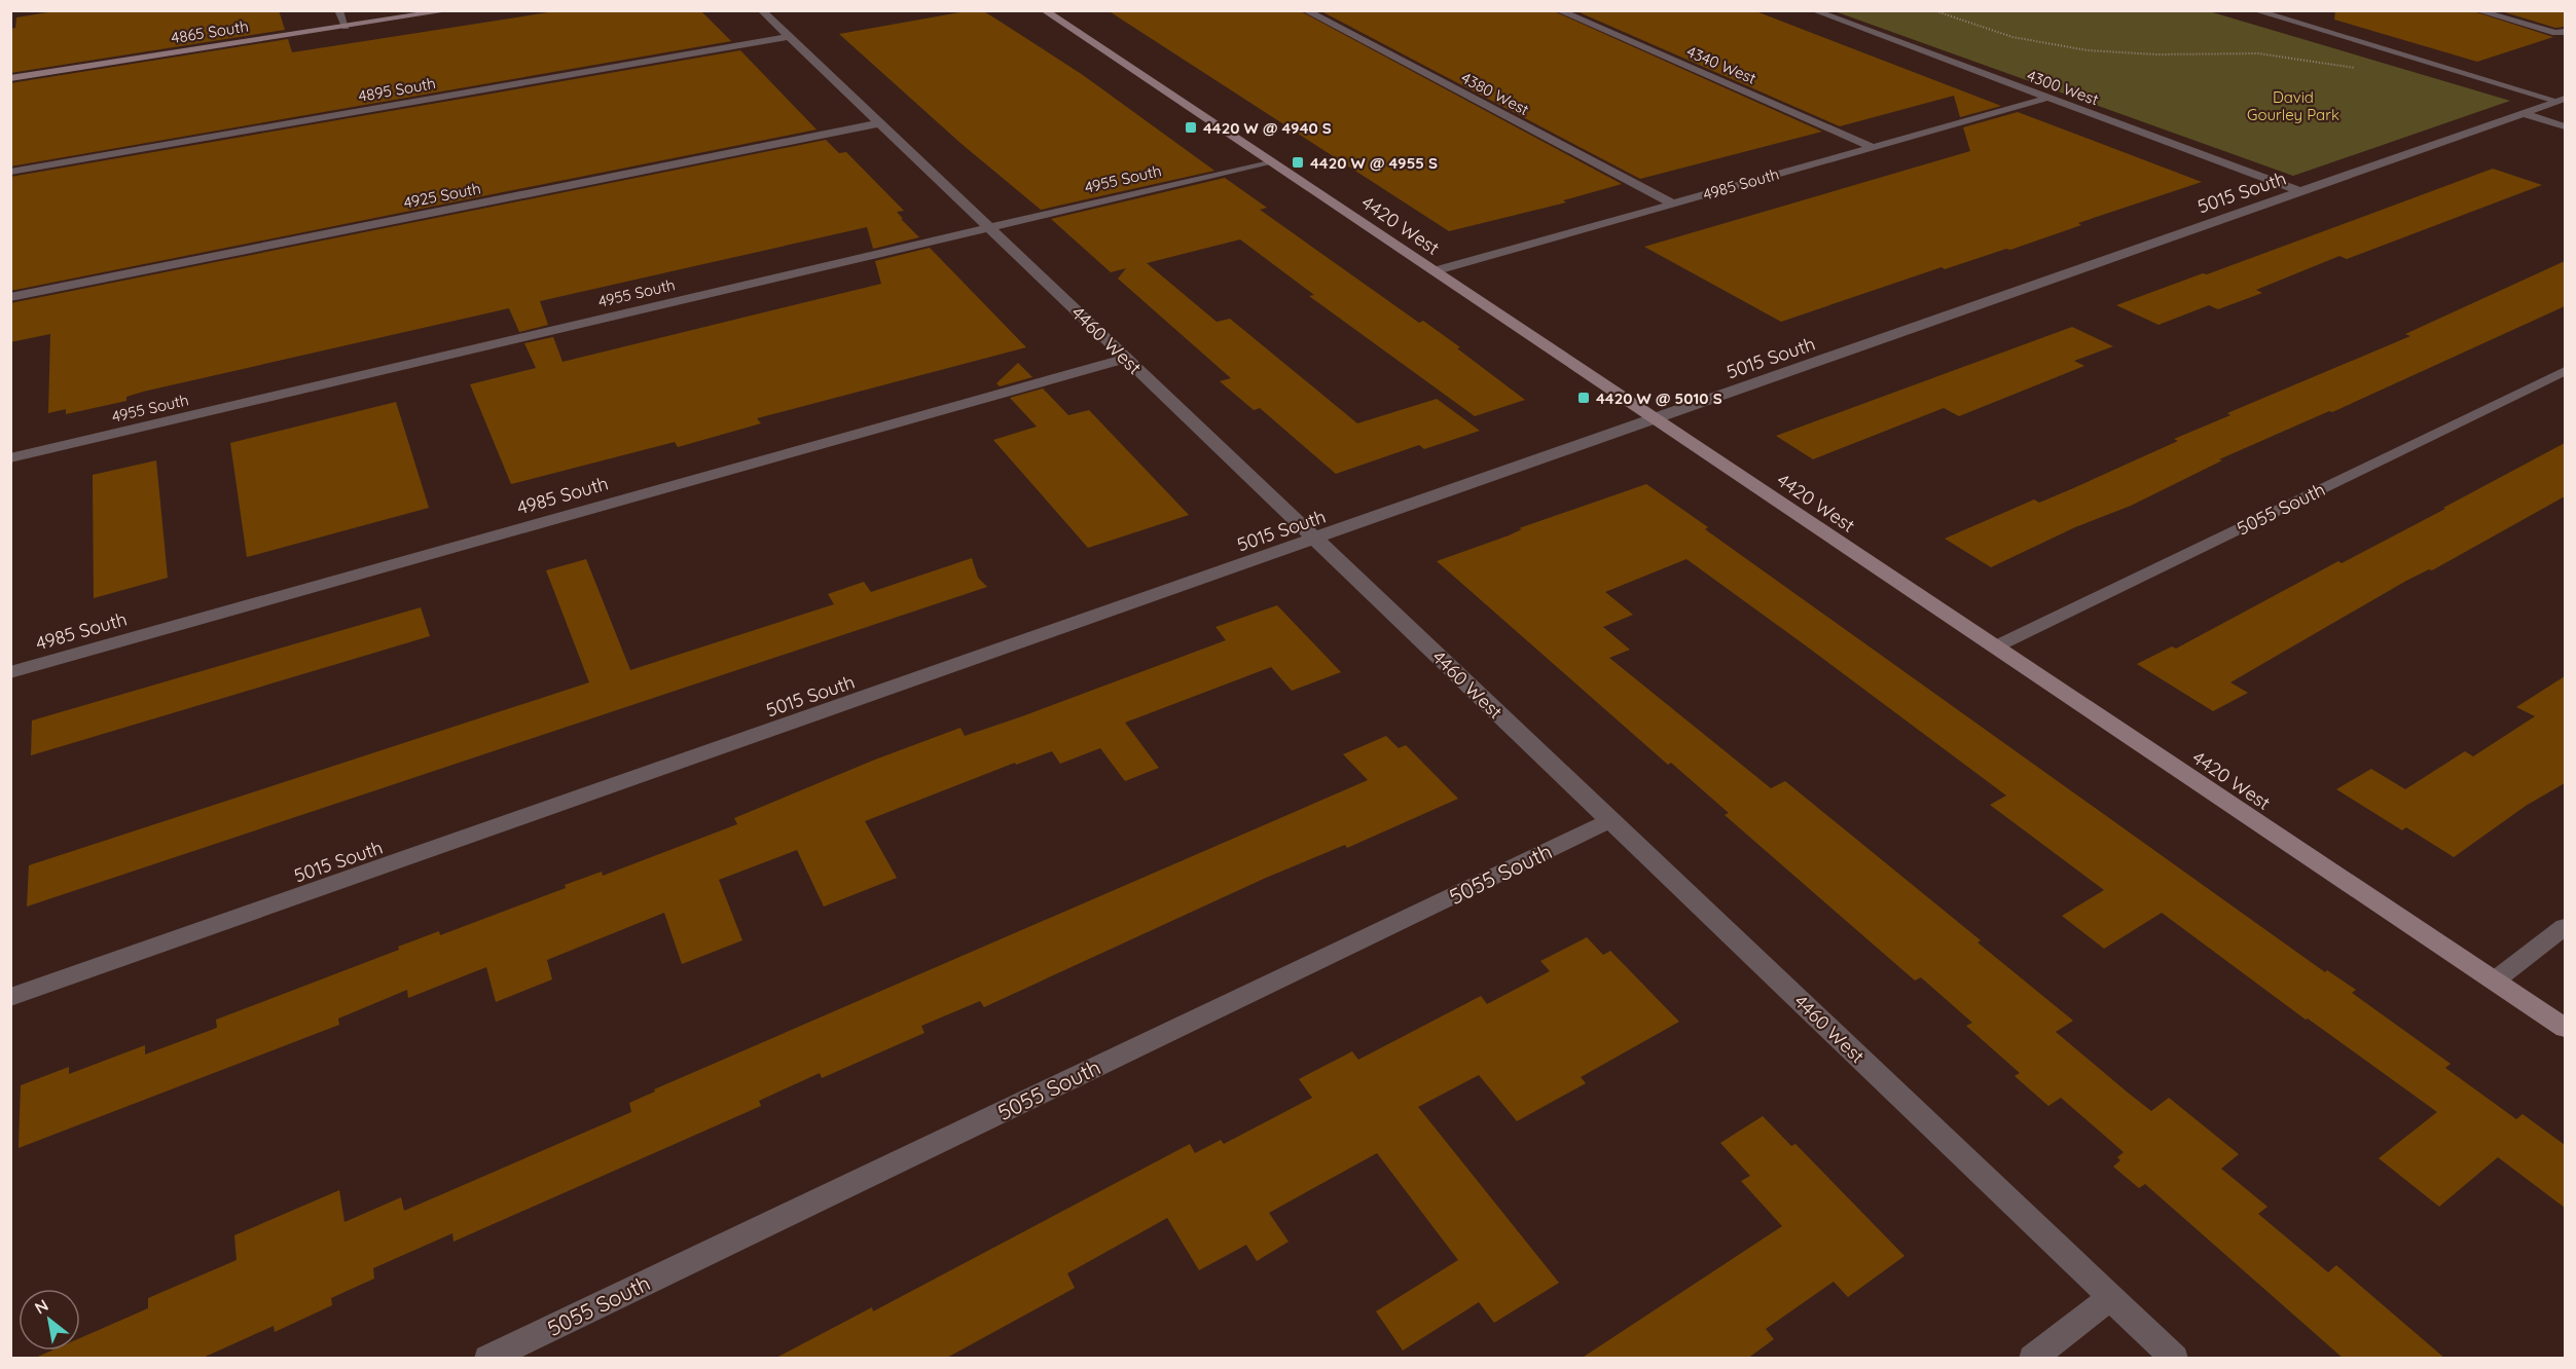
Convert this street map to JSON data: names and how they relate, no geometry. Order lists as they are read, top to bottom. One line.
{"streets":{"street":["4865 South","4340 West","4300 West","4895 South","4380 West","4955 South","4985 South","5015 South","4925 South","4420 West","4460 West","5055 South"]},"crossings":[["4340 West","4985 South"],["4300 West","4985 South"],["4300 West","5015 South"],["4895 South","4460 West"],["4380 West","4985 South"],["4955 South","4420 West"],["4955 South","4460 West"],["4985 South","4420 West"],["4985 South","4460 West"],["5015 South","4420 West"],["5015 South","4460 West"],["4925 South","4460 West"],["4420 West","5055 South"],["4460 West","5055 South"]],"parks":["David Gourley Park"],"places":{"transit":["4420 W @ 4940 S","4420 W @ 4955 S","4420 W @ 5010 S"]},"north":"top left"}
